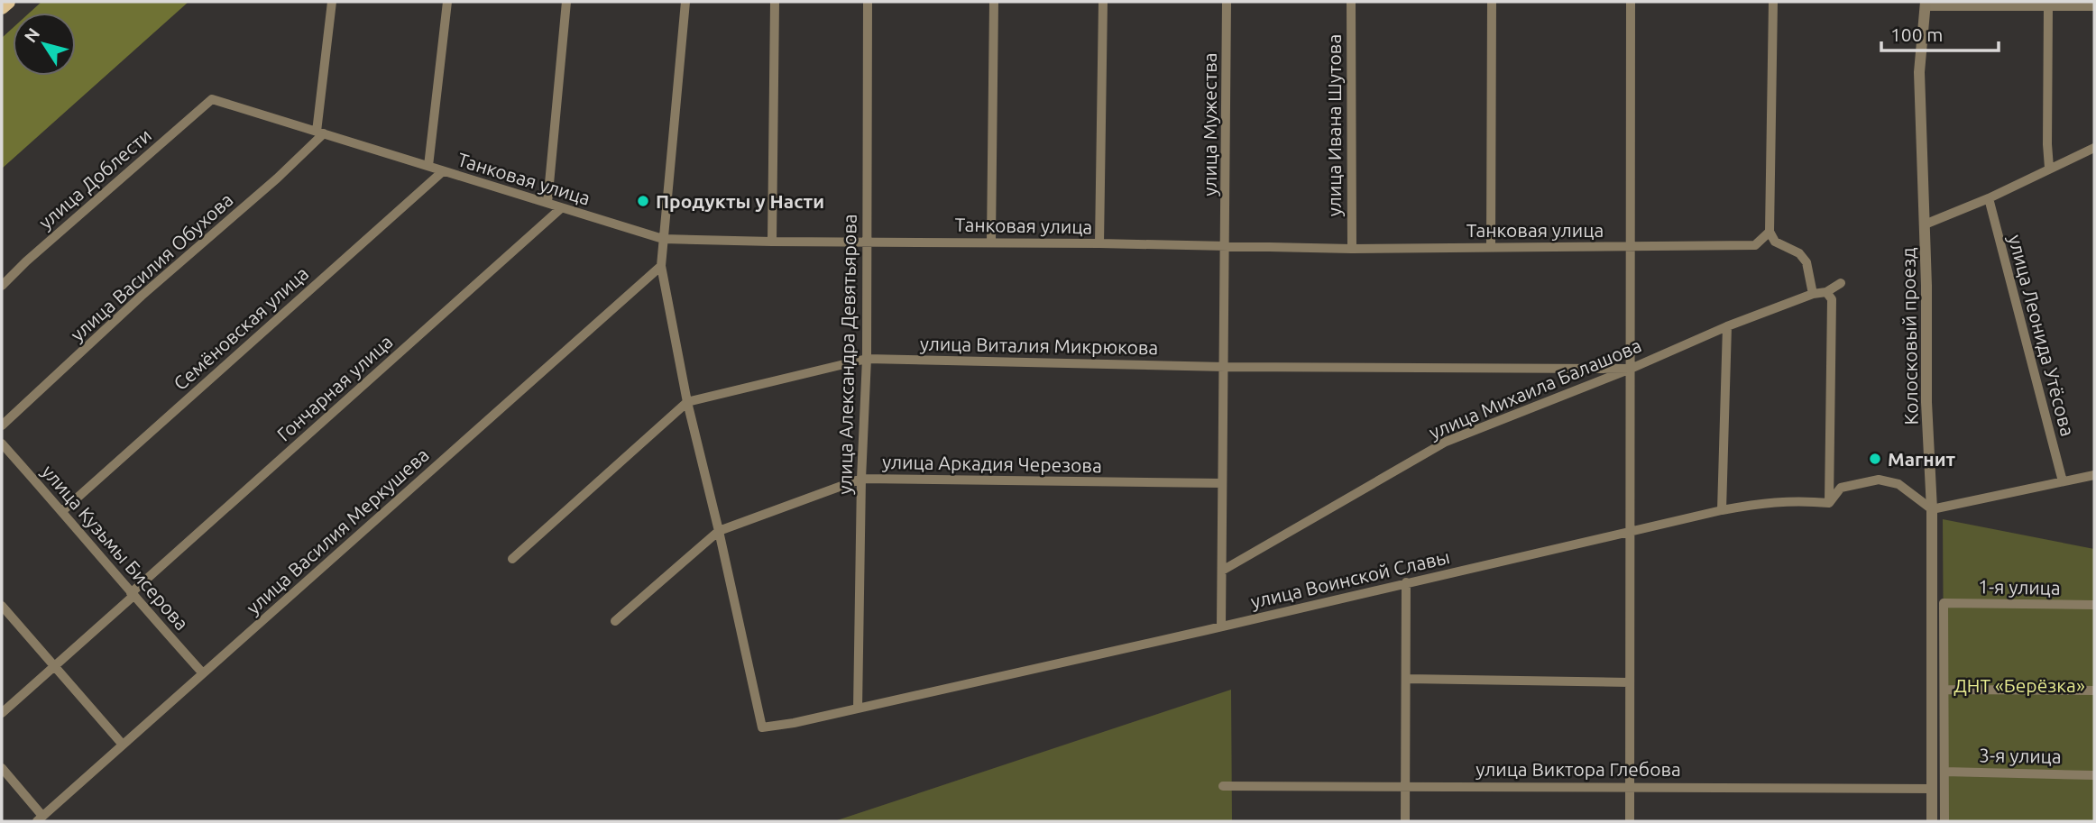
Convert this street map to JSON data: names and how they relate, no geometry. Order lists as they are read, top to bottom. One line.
{"streets":{"street":["улица Мужества","улица Ивана Шутова","улица Доблести","Танковая улица","улица Василия Обухова","Семёновская улица","улица Леонида Утёсова","Колосковый проезд","улица Виталия Микрюкова","улица Александра Девятьярова","Гончарная улица","улица Михаила Балашова","улица Аркадия Черезова","улица Василия Меркушева","улица Кузьмы Бисерова","улица Воинской Славы","1-я улица","3-я улица","улица Виктора Глебова"]},"crossings":[["улица Мужества","Танковая улица"],["улица Мужества","улица Виталия Микрюкова"],["улица Мужества","улица Михаила Балашова"],["улица Мужества","улица Аркадия Черезова"],["улица Мужества","улица Воинской Славы"],["улица Ивана Шутова","Танковая улица"],["улица Доблести","Танковая улица"],["Танковая улица","улица Василия Обухова"],["Танковая улица","Семёновская улица"],["Танковая улица","улица Александра Девятьярова"],["Танковая улица","Гончарная улица"],["Семёновская улица","улица Кузьмы Бисерова"],["Колосковый проезд","улица Виктора Глебова"],["улица Виталия Микрюкова","улица Александра Девятьярова"],["улица Виталия Микрюкова","улица Михаила Балашова"],["улица Александра Девятьярова","улица Аркадия Черезова"],["улица Александра Девятьярова","улица Воинской Славы"],["Гончарная улица","улица Кузьмы Бисерова"],["улица Аркадия Черезова","улица Воинской Славы"],["улица Василия Меркушева","улица Кузьмы Бисерова"]],"parks":["ДНТ «Берёзка»"],"places":["Продукты у Насти","Магнит"],"scale_bar":"100 m","north":"top left"}
